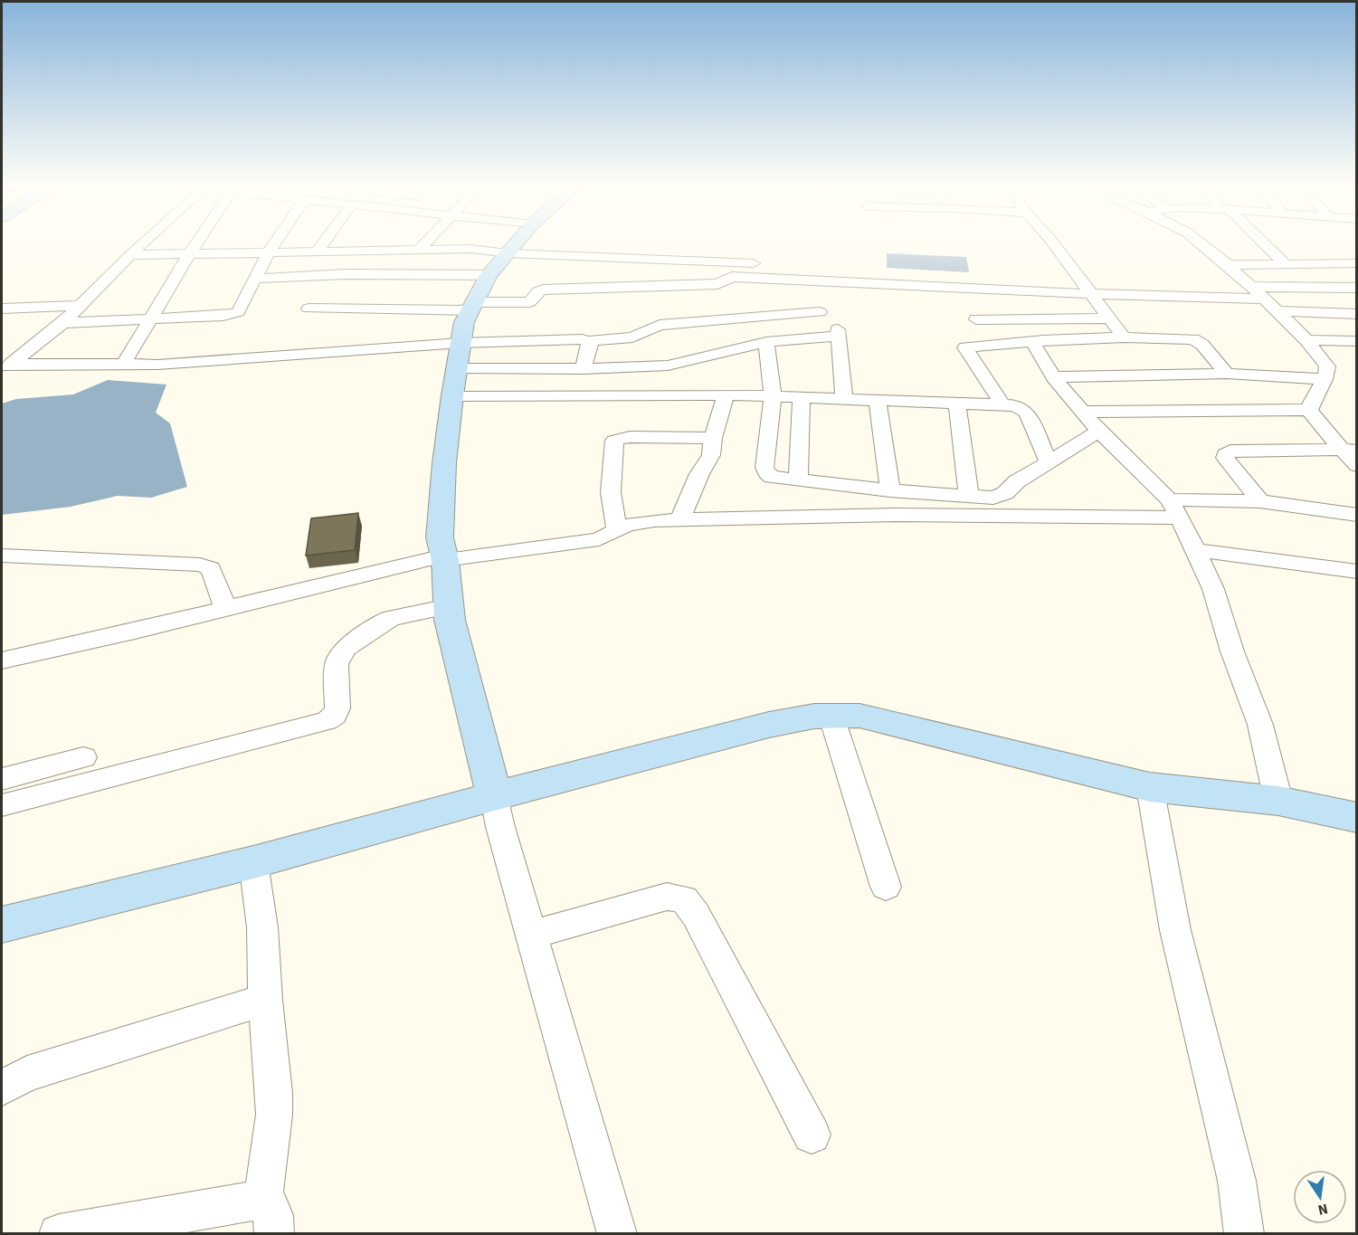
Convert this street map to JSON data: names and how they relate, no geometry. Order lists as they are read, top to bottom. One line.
{"north":"bottom"}
